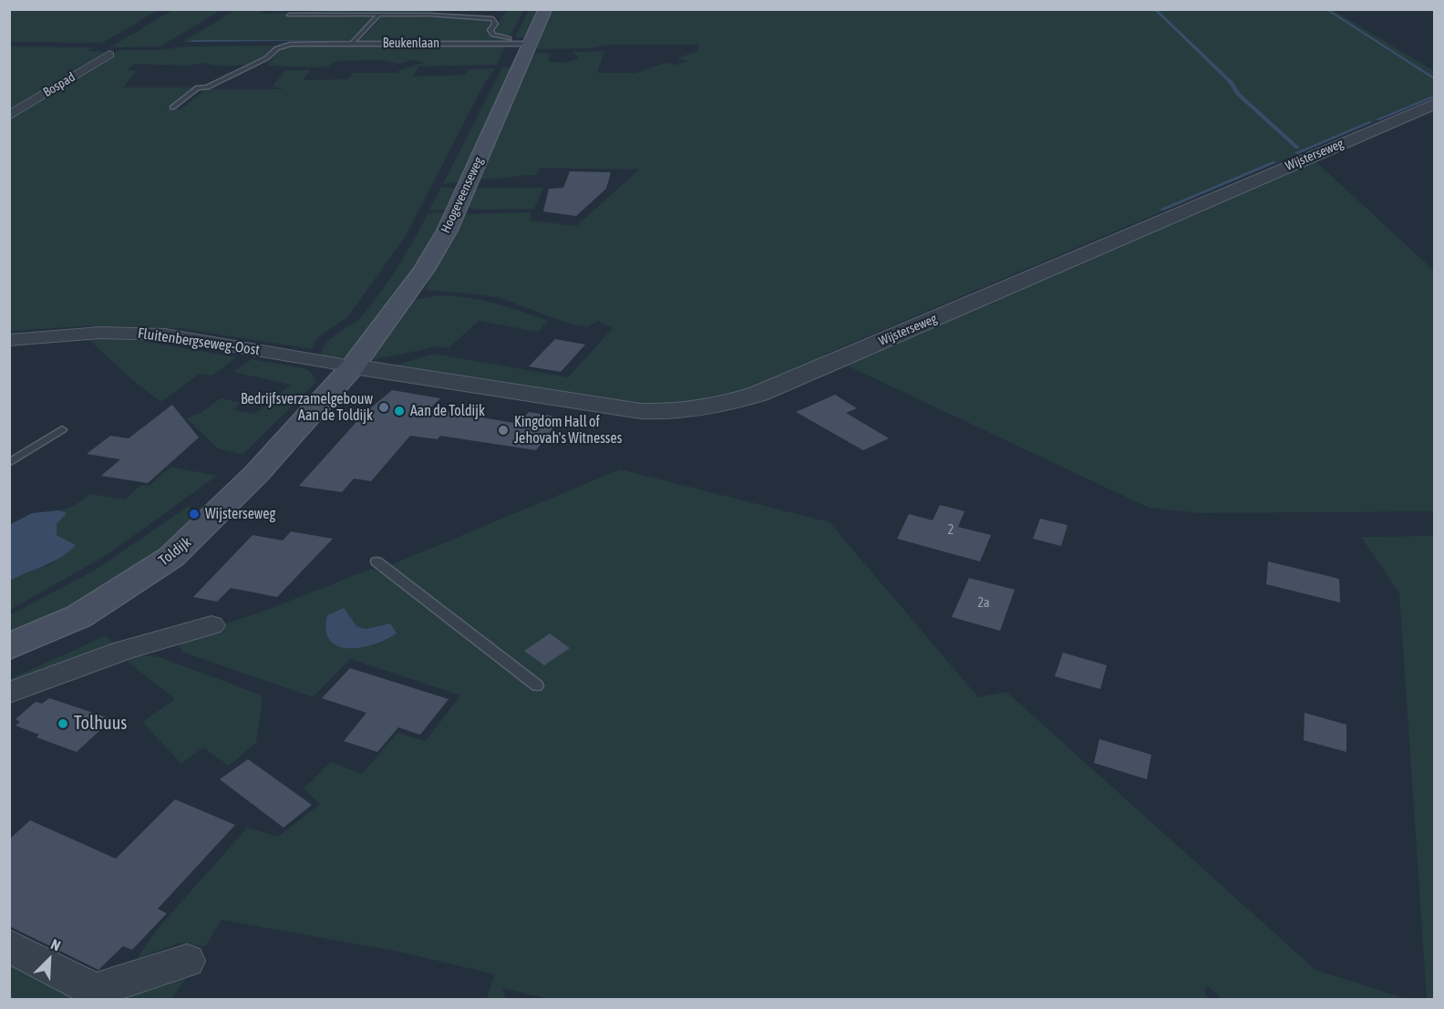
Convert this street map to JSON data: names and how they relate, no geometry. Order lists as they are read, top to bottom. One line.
{"streets":{"main road":["Hoogeveenseweg","Toldijk"],"street":["Bospad","Wijsterseweg","Fluitenbergseweg-Oost"],"lane":["Beukenlaan"]},"crossings":[["Beukenlaan","Hoogeveenseweg"],["Wijsterseweg","Hoogeveenseweg"],["Wijsterseweg","Fluitenbergseweg-Oost"],["Wijsterseweg","Toldijk"],["Hoogeveenseweg","Fluitenbergseweg-Oost"],["Hoogeveenseweg","Toldijk"],["Fluitenbergseweg-Oost","Toldijk"]],"places":["Bedrijfsverzamelgebouw Aan de Toldijk","Aan de Toldijk","Kingdom Hall of Jehovah's Witnesses","Wijsterseweg","Tolhuus"],"house_numbers":["2","2a"],"north":"top right"}
